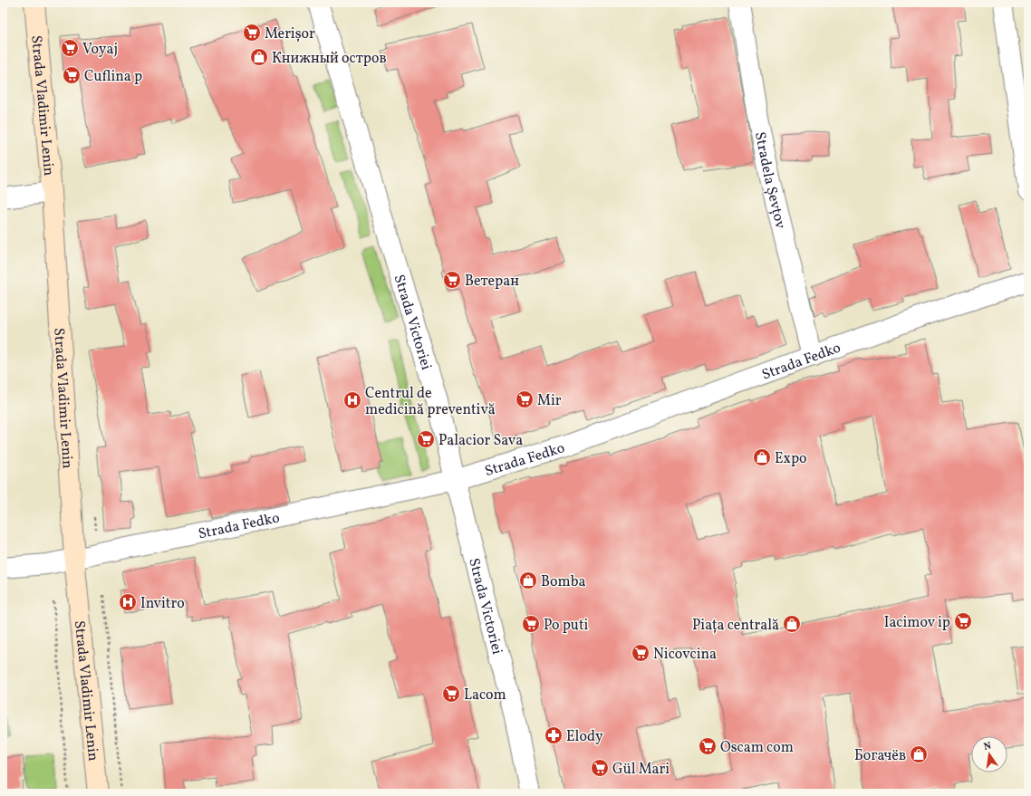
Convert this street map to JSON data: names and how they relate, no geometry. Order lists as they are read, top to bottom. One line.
{"streets":{"main road":["Strada Vladimir Lenin"],"street":["Stradela Șevțov","Strada Victoriei","Strada Fedko"]},"crossings":[["Strada Vladimir Lenin","Strada Fedko"],["Stradela Șevțov","Strada Fedko"],["Strada Victoriei","Strada Fedko"]],"places":{"supermarket":["Merișor","Voyaj","Cuflina p","Ветеран","Mir","Palacior Sava","Iacimov ip","Po puti","Nicovcina","Lacom","Oscam com","Gül Mari"],"shop":["Книжный остров","Expo","Bomba","Piața centrală","Богачёв"],"hospital":["Centrul de medicină preventivă","Invitro"],"pharmacy":["Elody"]},"north":"top"}
